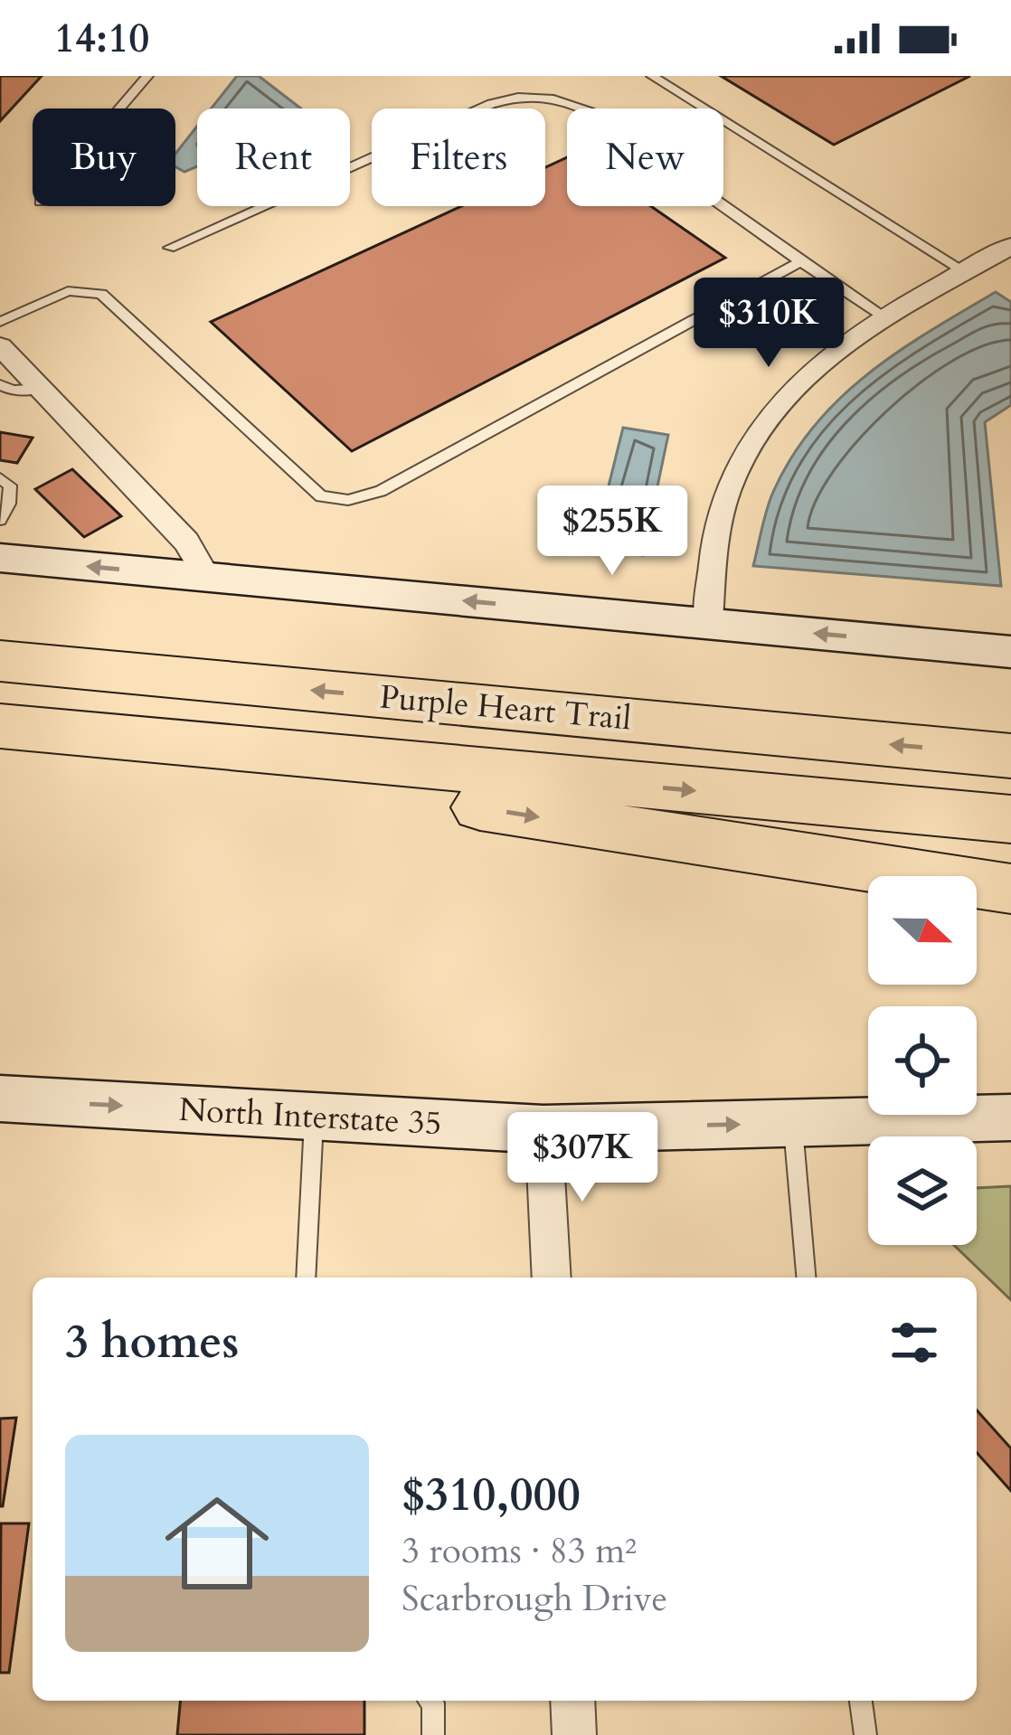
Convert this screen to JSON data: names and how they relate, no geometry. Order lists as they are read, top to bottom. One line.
{"streets":{"highway":["Purple Heart Trail"],"main road":["North Interstate 35"]},"one_way":["North Interstate 35"],"north":"right","page":{"status":"14:10","chip":["Buy","Rent","Filters","New"],"price":["$310K","$255K","$307K"],"heading":"3 homes","list":[{"name":"$310,000","note":"3 rooms · 83 m² · Scarbrough Drive"}]}}
